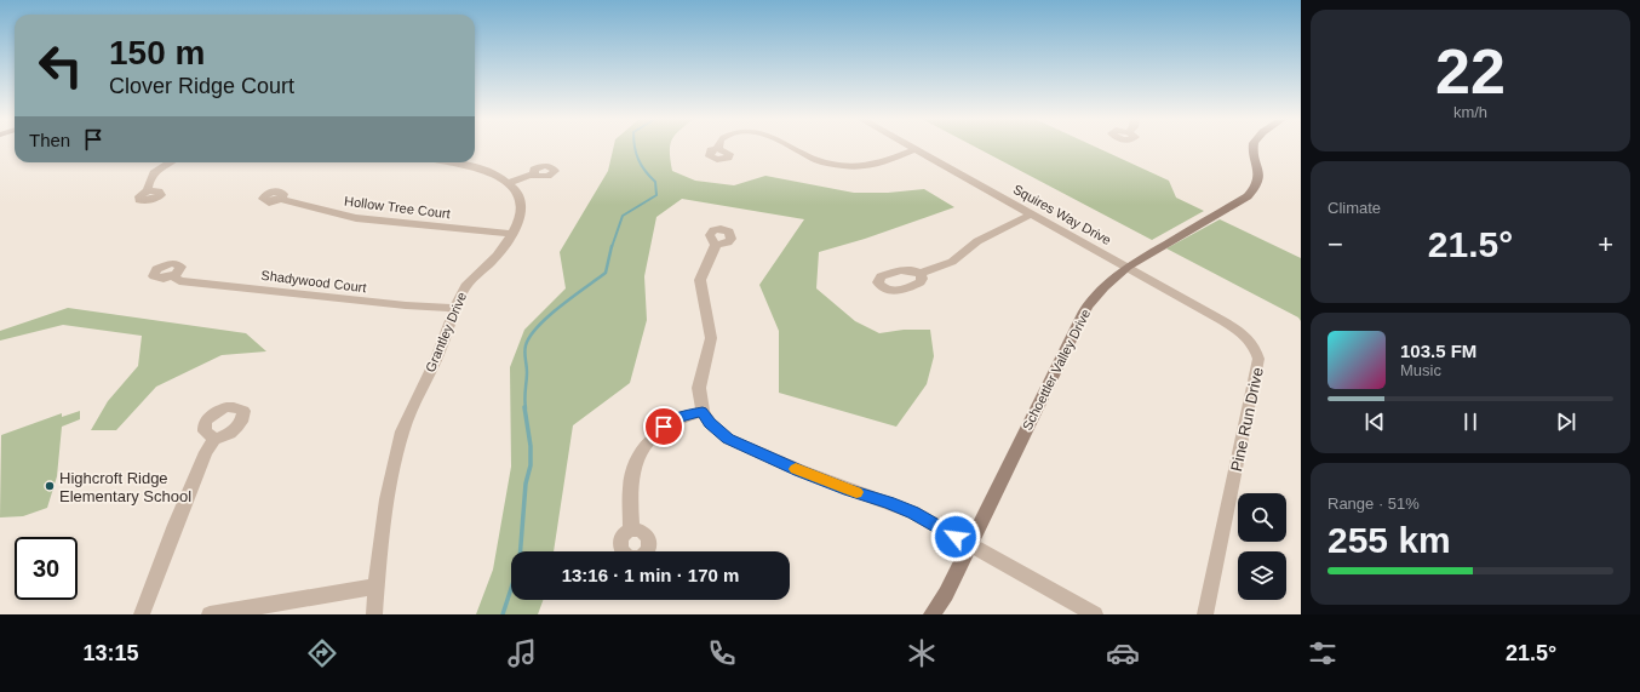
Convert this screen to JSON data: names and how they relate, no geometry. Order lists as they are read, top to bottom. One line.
{"streets":{"street":["Hollow Tree Court","Squires Way Drive","Shadywood Court","Grantley Drive","Schoettler Valley Drive","Pine Run Drive"]},"crossings":[["Hollow Tree Court","Grantley Drive"],["Squires Way Drive","Schoettler Valley Drive"],["Squires Way Drive","Pine Run Drive"],["Shadywood Court","Grantley Drive"]],"places":["Highcroft Ridge Elementary School"],"page":{"tile":[["22","km/h"],"Climate",["Range · 51%","255 km"]],"turn":["150 m","Clover Ridge Court"],"then":"Then","heat":["−","21.5°","+"],"song":["103.5 FM","Music"],"limit":"30","trip":"13:16 · 1 min · 170 m","tabs":["13:15","21.5°"]}}
